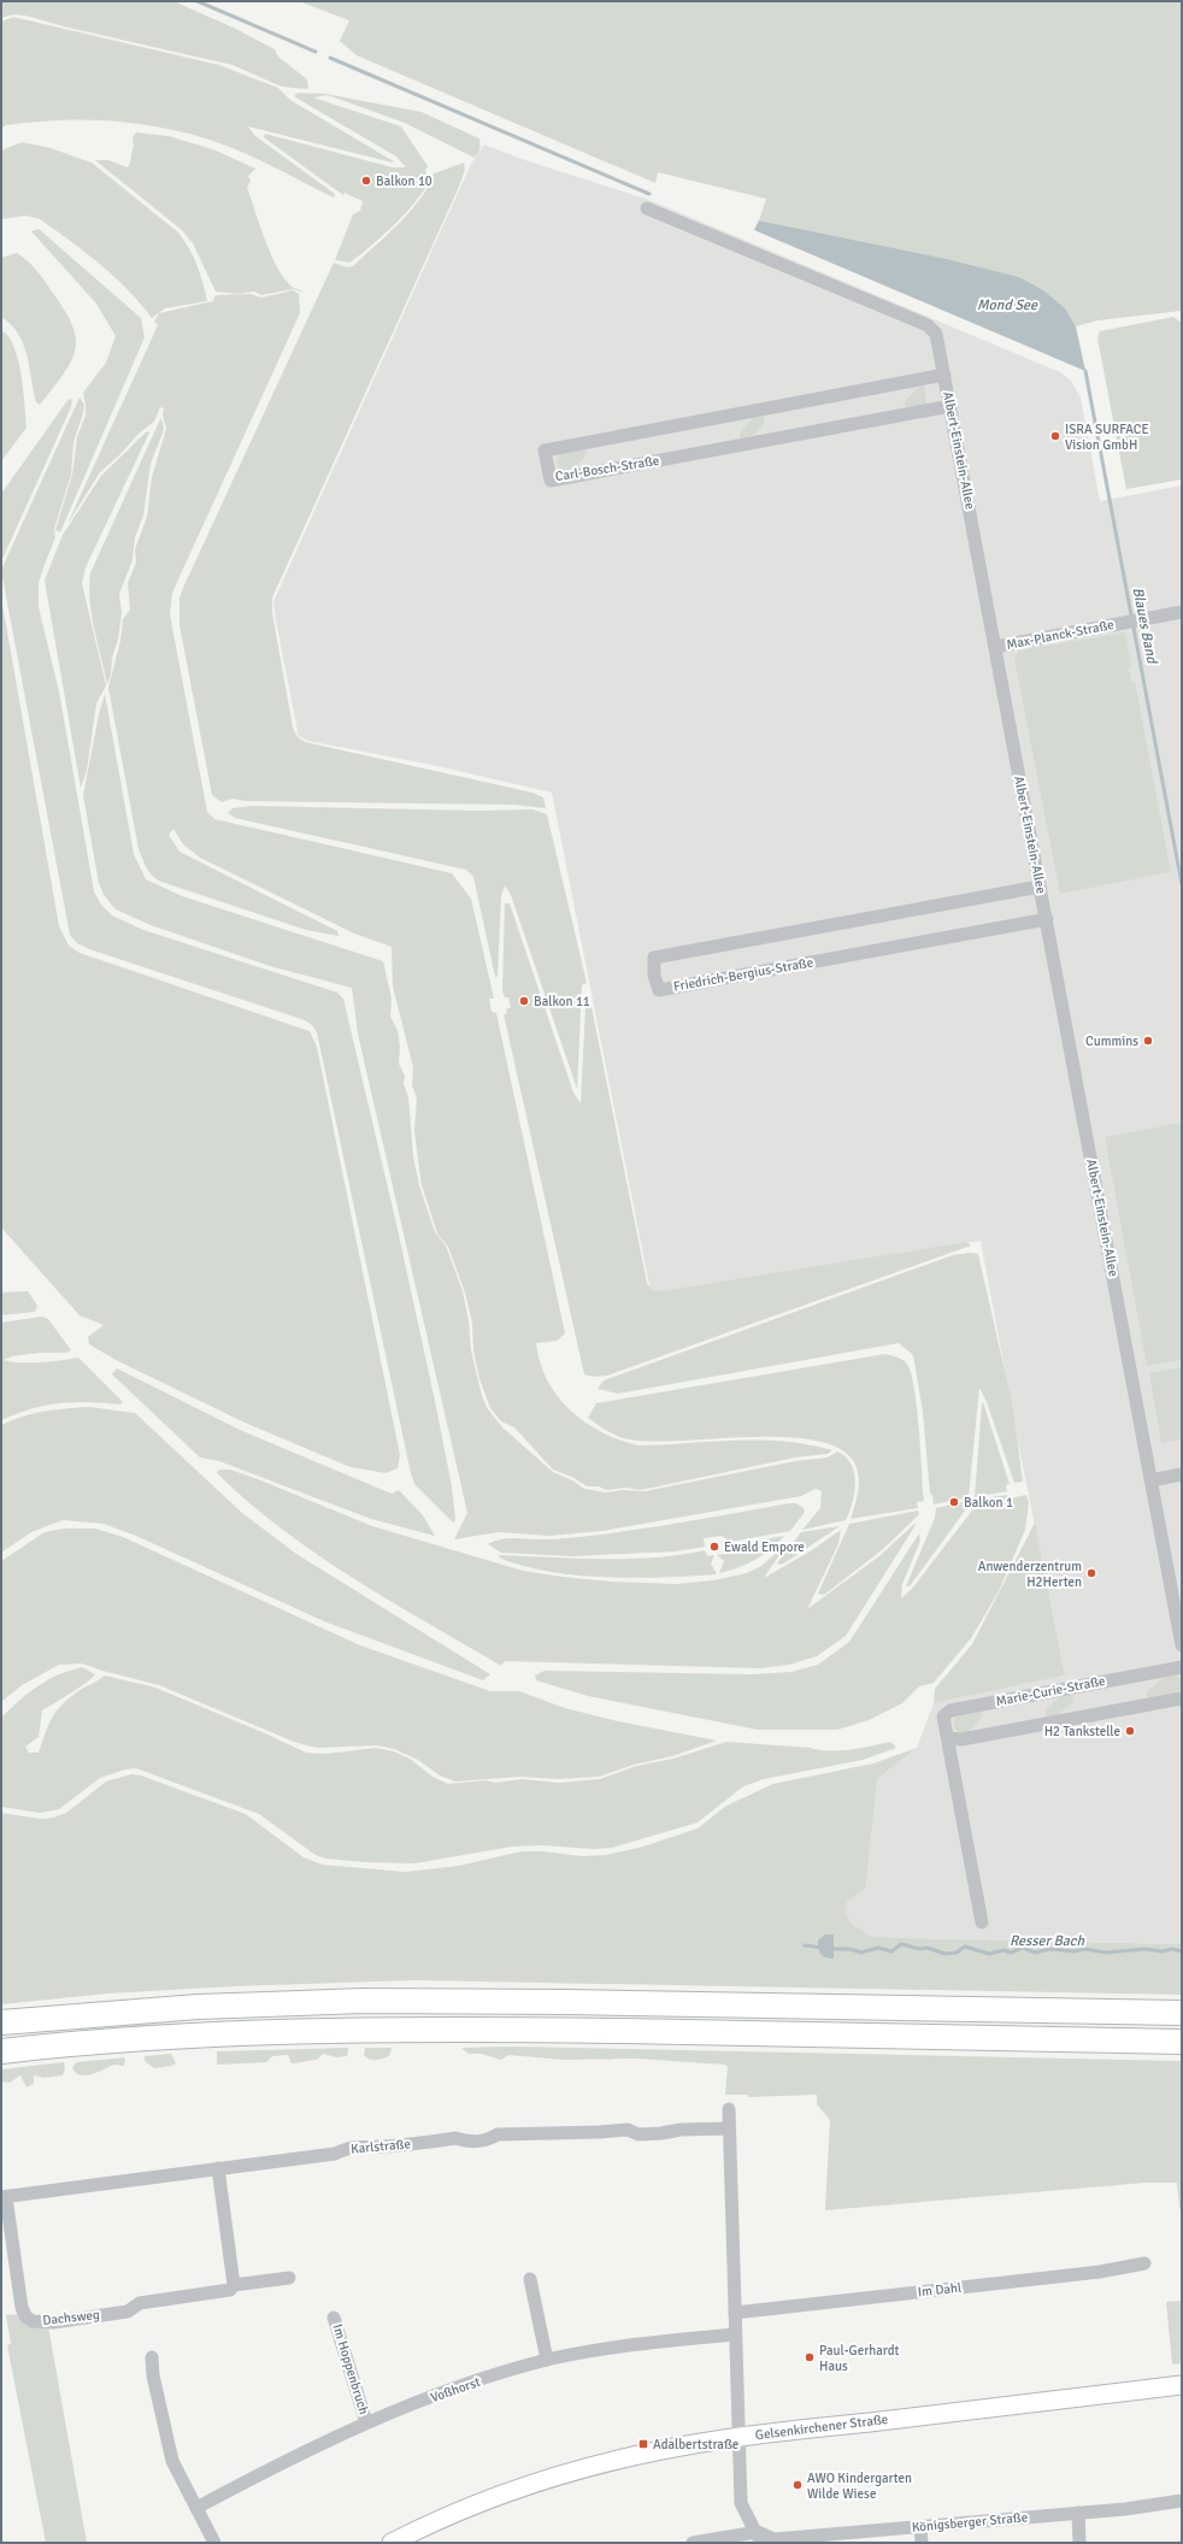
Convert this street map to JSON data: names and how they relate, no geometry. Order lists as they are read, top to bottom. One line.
{"streets":{"main road":["Gelsenkirchener Straße"],"street":["Albert-Einstein-Allee","Carl-Bosch-Straße","Max-Planck-Straße","Friedrich-Bergius-Straße","Marie-Curie-Straße","Karlstraße","Im Dahl","Dachsweg","Im Hoppenbruch","Voßhorst","Königsberger Straße"]},"crossings":[["Albert-Einstein-Allee","Carl-Bosch-Straße"],["Albert-Einstein-Allee","Max-Planck-Straße"],["Albert-Einstein-Allee","Friedrich-Bergius-Straße"],["Karlstraße","Dachsweg"],["Im Hoppenbruch","Voßhorst"]],"water":["Mond See","Blaues Band","Resser Bach"],"places":{"other":["Balkon 10","ISRA SURFACE Vision GmbH","Balkon 11","Cummins","Balkon 1","Ewald Empore","Anwenderzentrum H2Herten","H2 Tankstelle","Paul-Gerhardt Haus","AWO Kindergarten Wilde Wiese"],"transit":["Adalbertstraße"]}}
